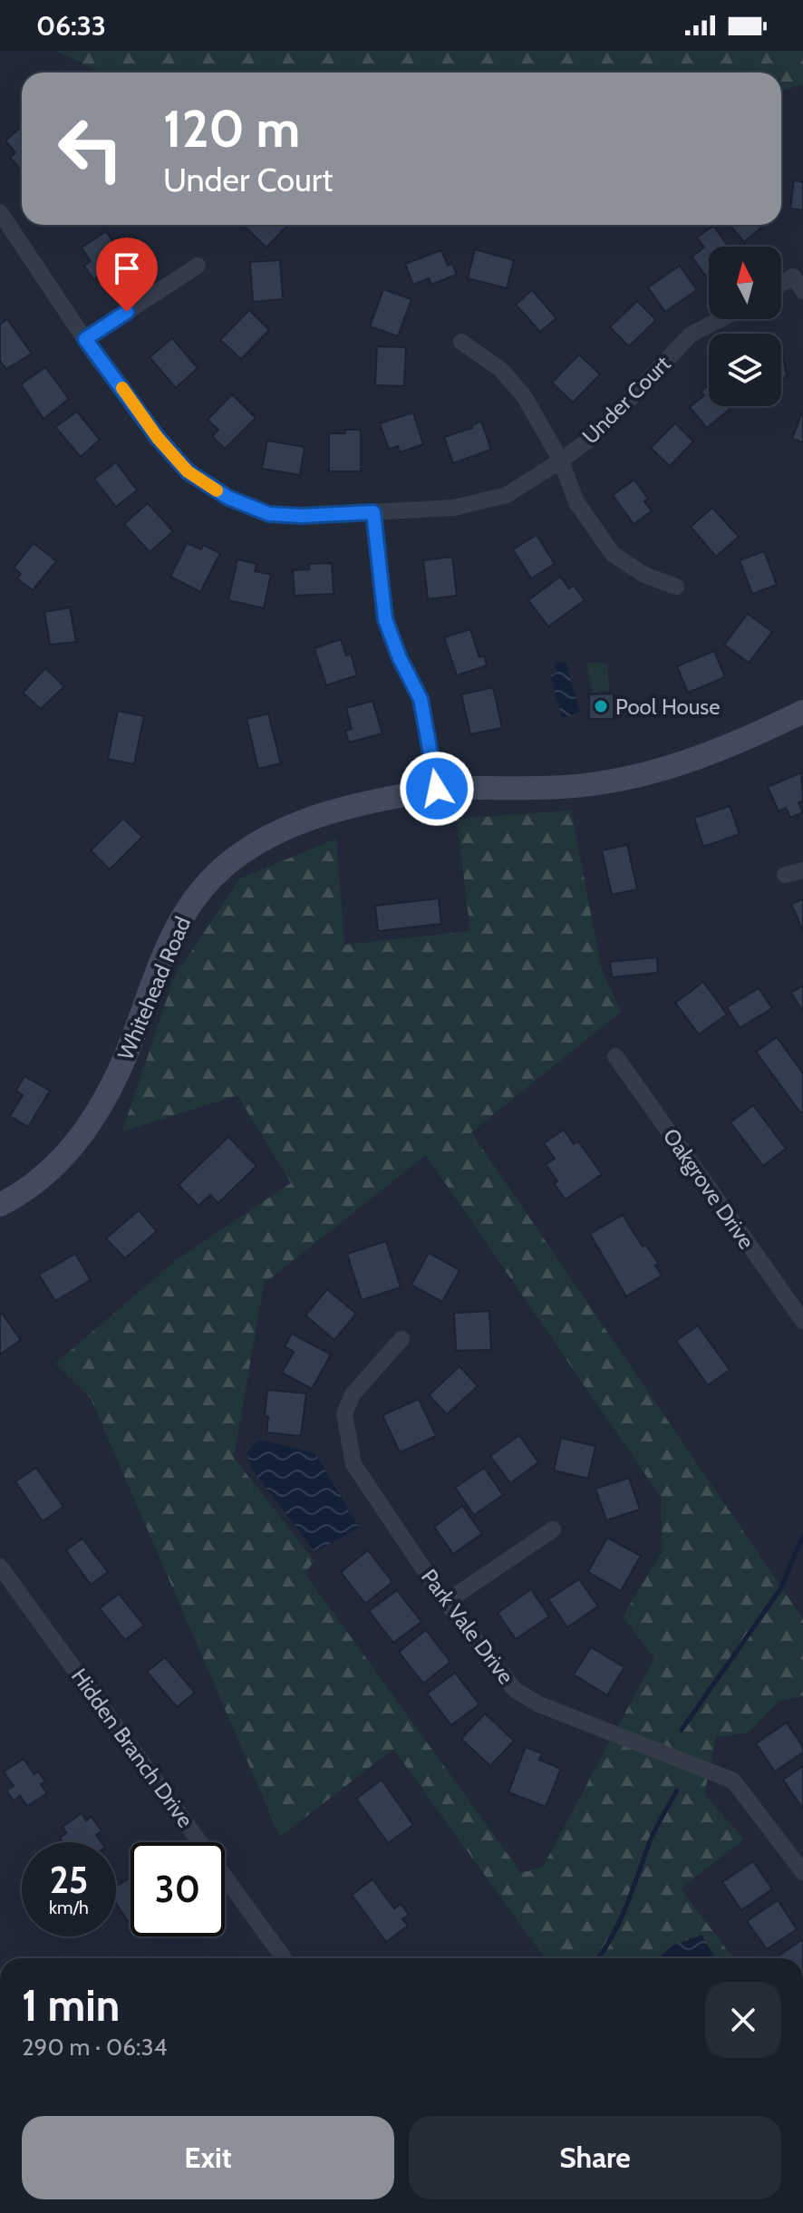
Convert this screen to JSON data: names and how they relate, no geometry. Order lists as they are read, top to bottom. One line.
{"streets":{"street":["Under Court","Whitehead Road","Oakgrove Drive","Park Vale Drive","Hidden Branch Drive"]},"places":["Pool House"],"north":"top","page":{"status":"06:33","turn":["120 m","Under Court"],"speed":"25 km/h","limit":"30","heading":["1 min","290 m · 06:34"],"buttons":["Exit","Share"]}}
